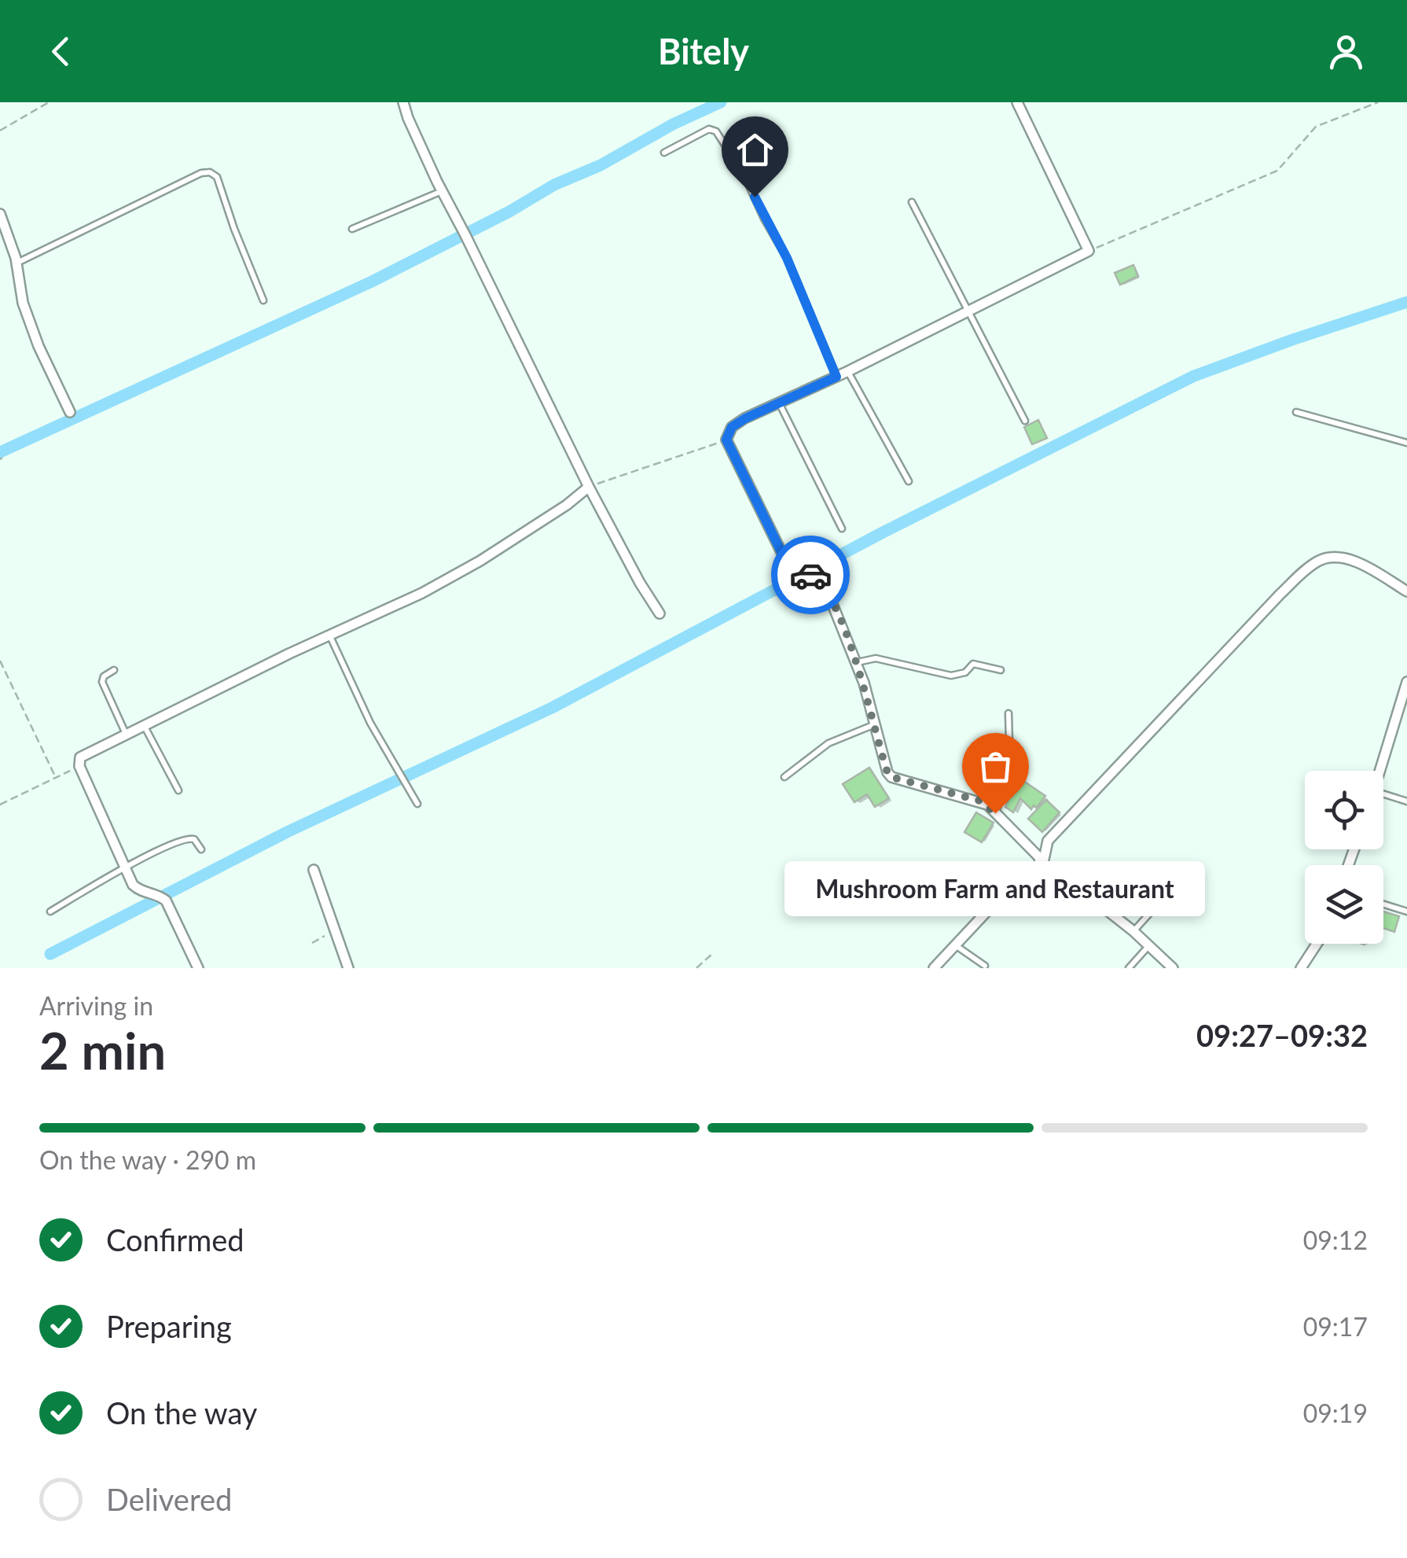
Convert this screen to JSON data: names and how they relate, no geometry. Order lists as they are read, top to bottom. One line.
{"places":["Mushroom Farm and Restaurant"],"page":{"header":"Bitely","bubble":"Mushroom Farm and Restaurant","heading":["2 min","Arriving in","09:27–09:32"],"bar":"On the way · 290 m","list":[["Confirmed","09:12"],["Preparing","09:17"],["On the way","09:19"],"Delivered"]}}
